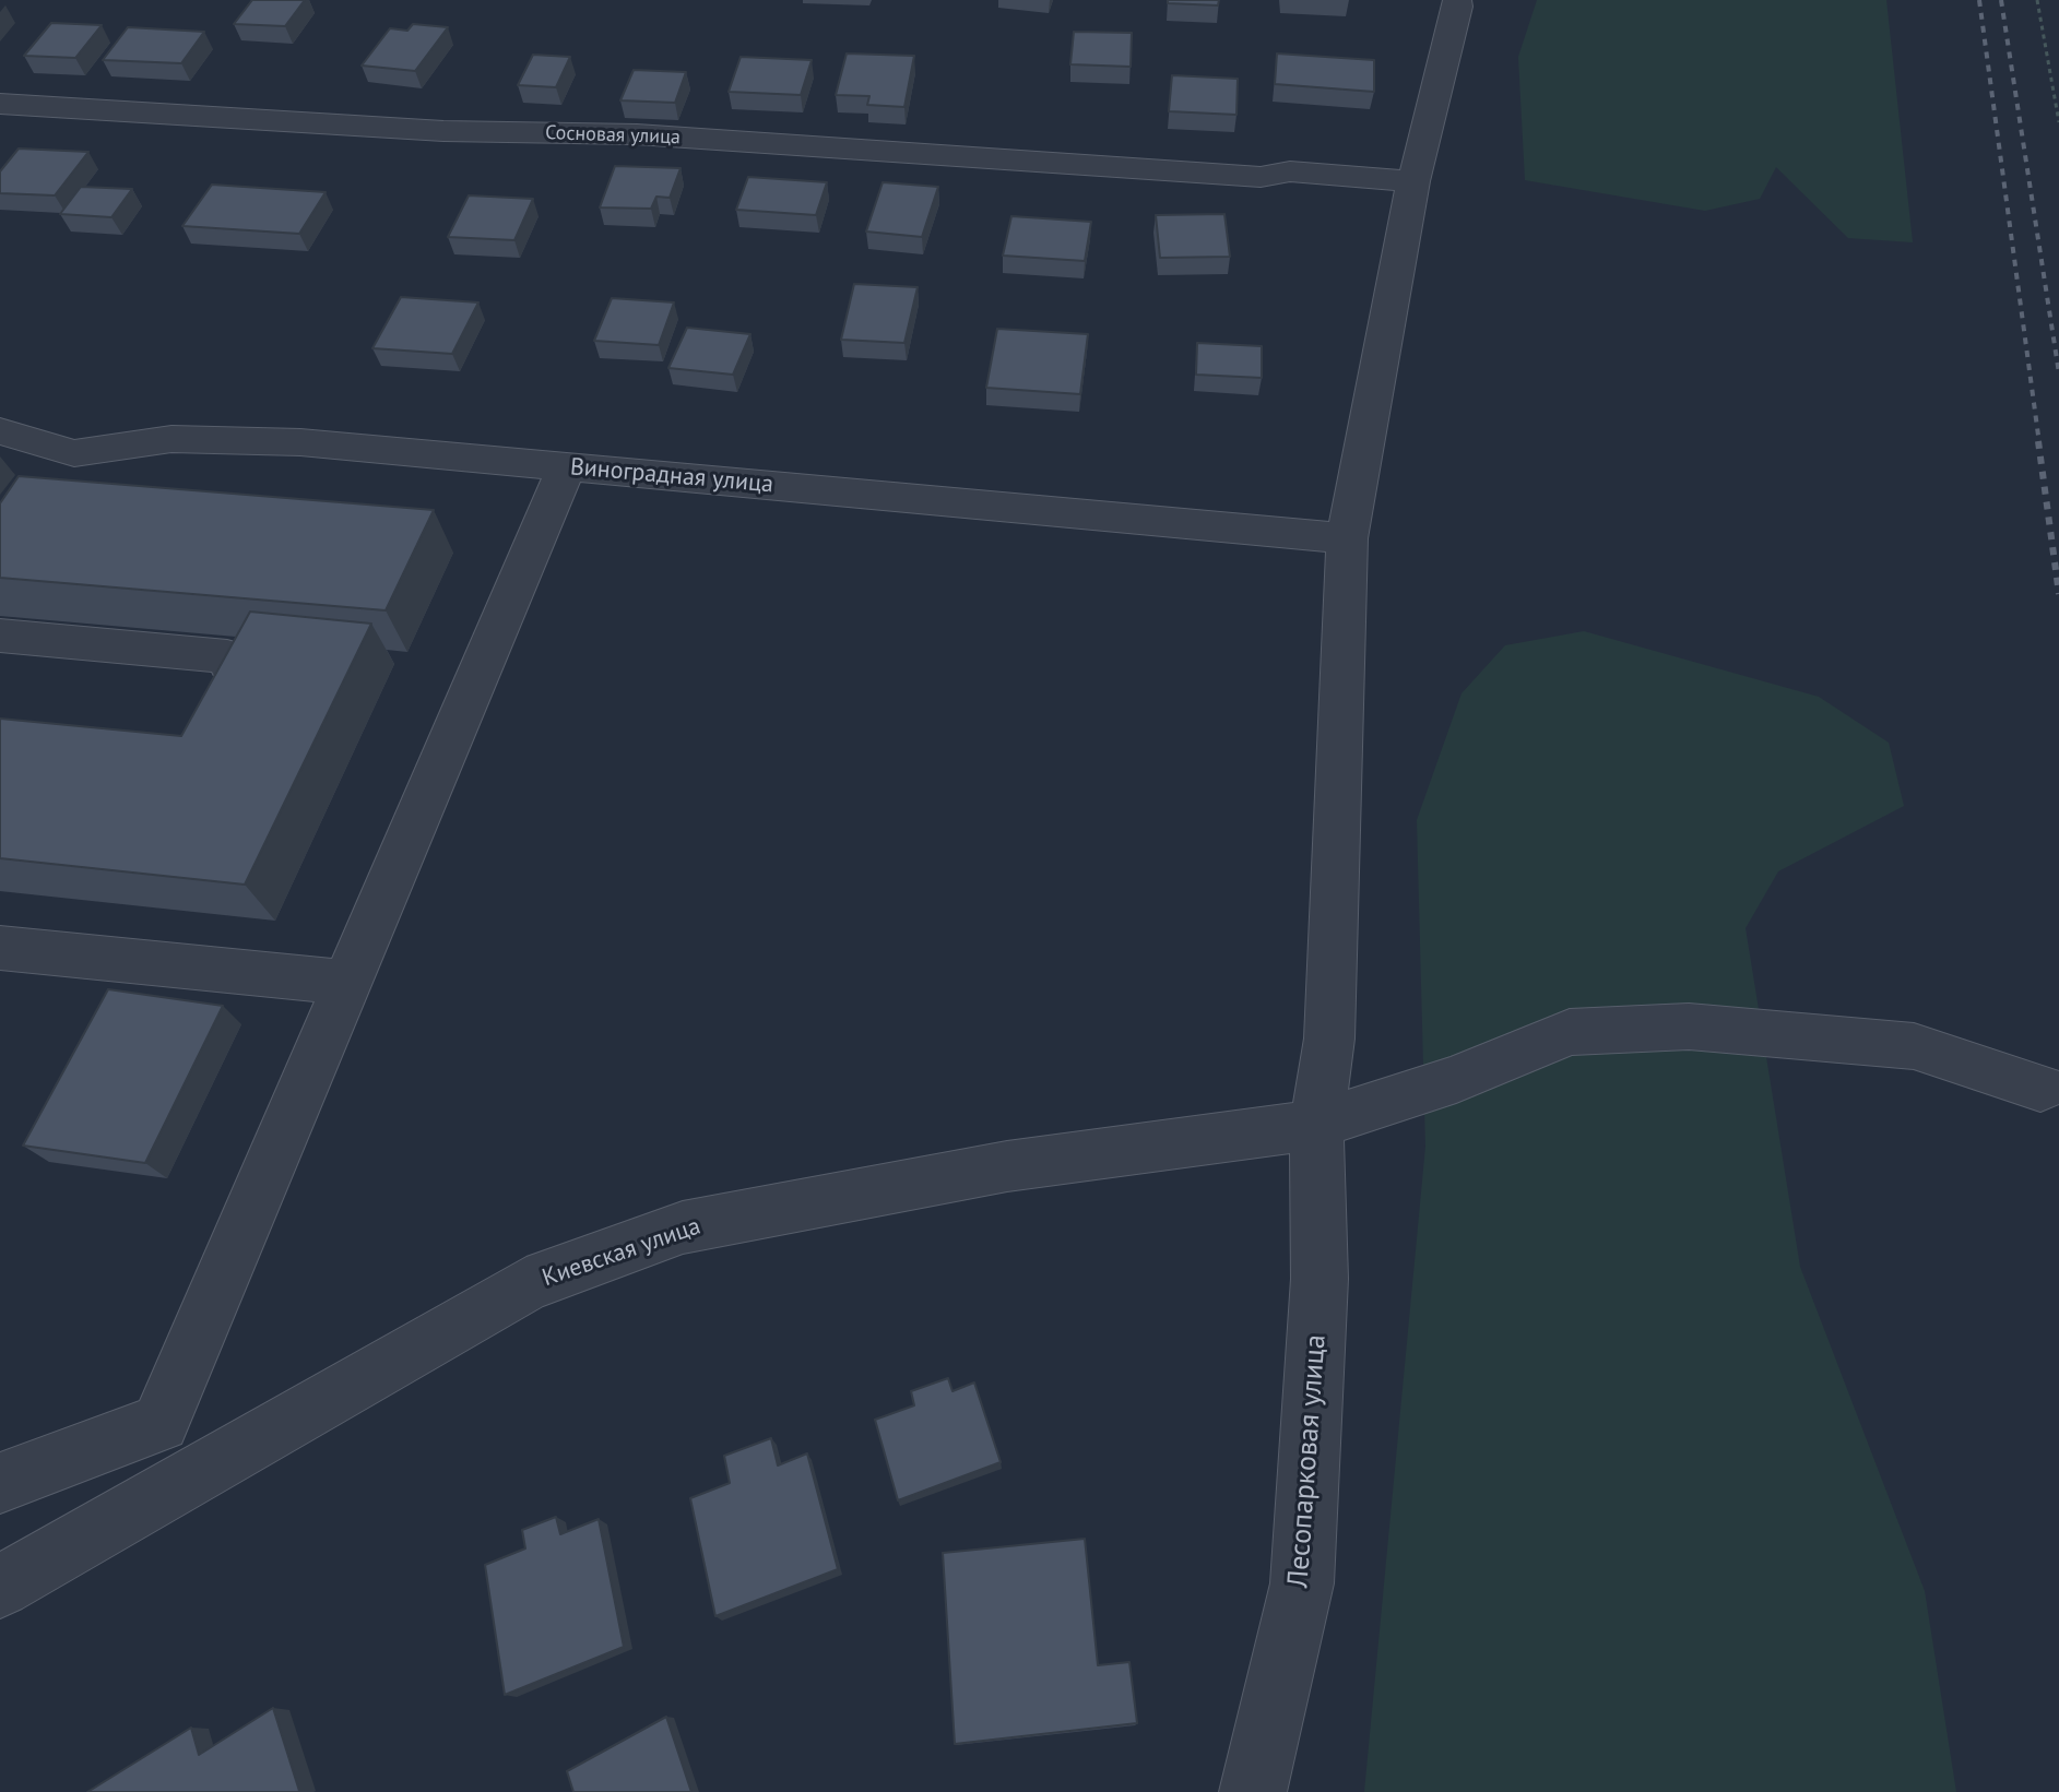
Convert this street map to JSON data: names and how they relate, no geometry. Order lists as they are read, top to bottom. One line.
{"streets":{"street":["Сосновая улица","Виноградная улица","Киевская улица","Лесопарковая улица"]},"crossings":[["Сосновая улица","Лесопарковая улица"],["Виноградная улица","Лесопарковая улица"],["Киевская улица","Лесопарковая улица"]]}
